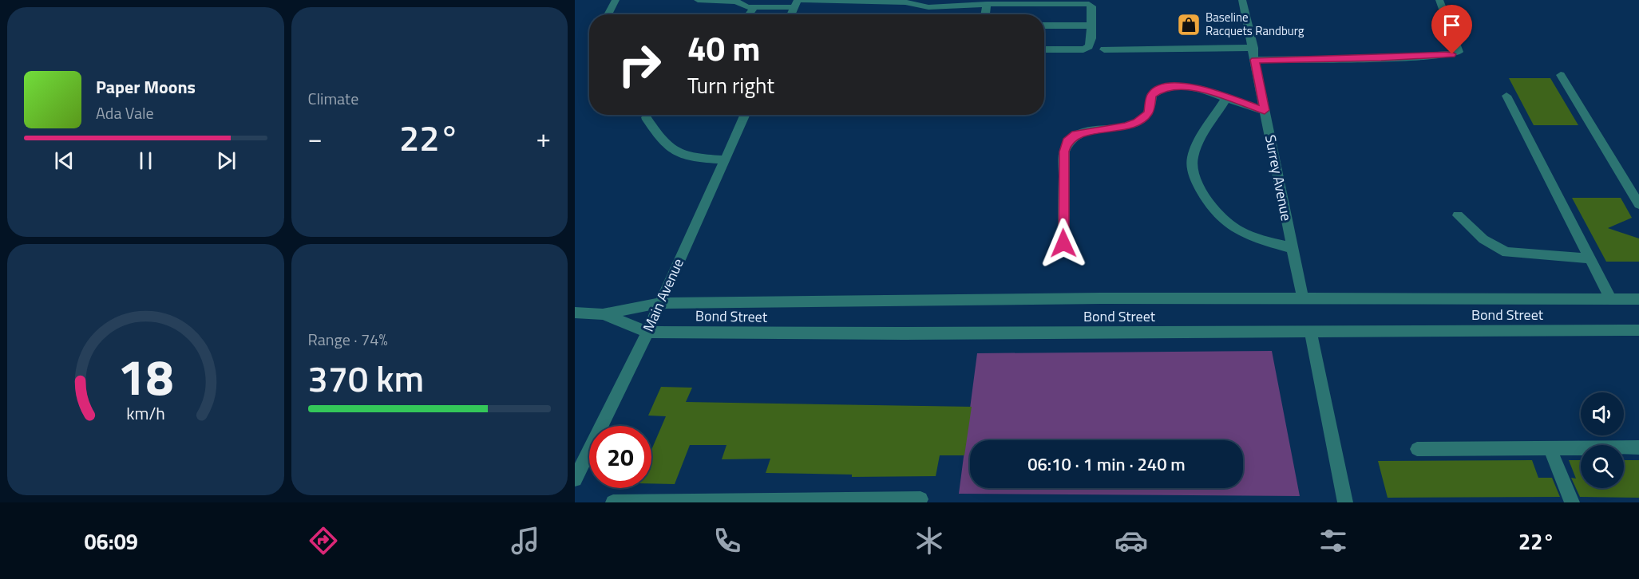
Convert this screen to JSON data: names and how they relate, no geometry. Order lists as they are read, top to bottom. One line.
{"streets":{"street":["Surrey Avenue","Main Avenue","Bond Street"]},"crossings":[["Surrey Avenue","Bond Street"],["Main Avenue","Bond Street"]],"places":{"shop":["Baseline Racquets Randburg"]},"page":{"tile":["Climate",["Range · 74%","370 km"]],"turn":["40 m","Turn right"],"song":["Paper Moons","Ada Vale"],"heat":["−","22°","+"],"limit":"20","trip":"06:10 · 1 min · 240 m","tabs":["06:09","22°"],"gauge":["18","km/h"]}}
